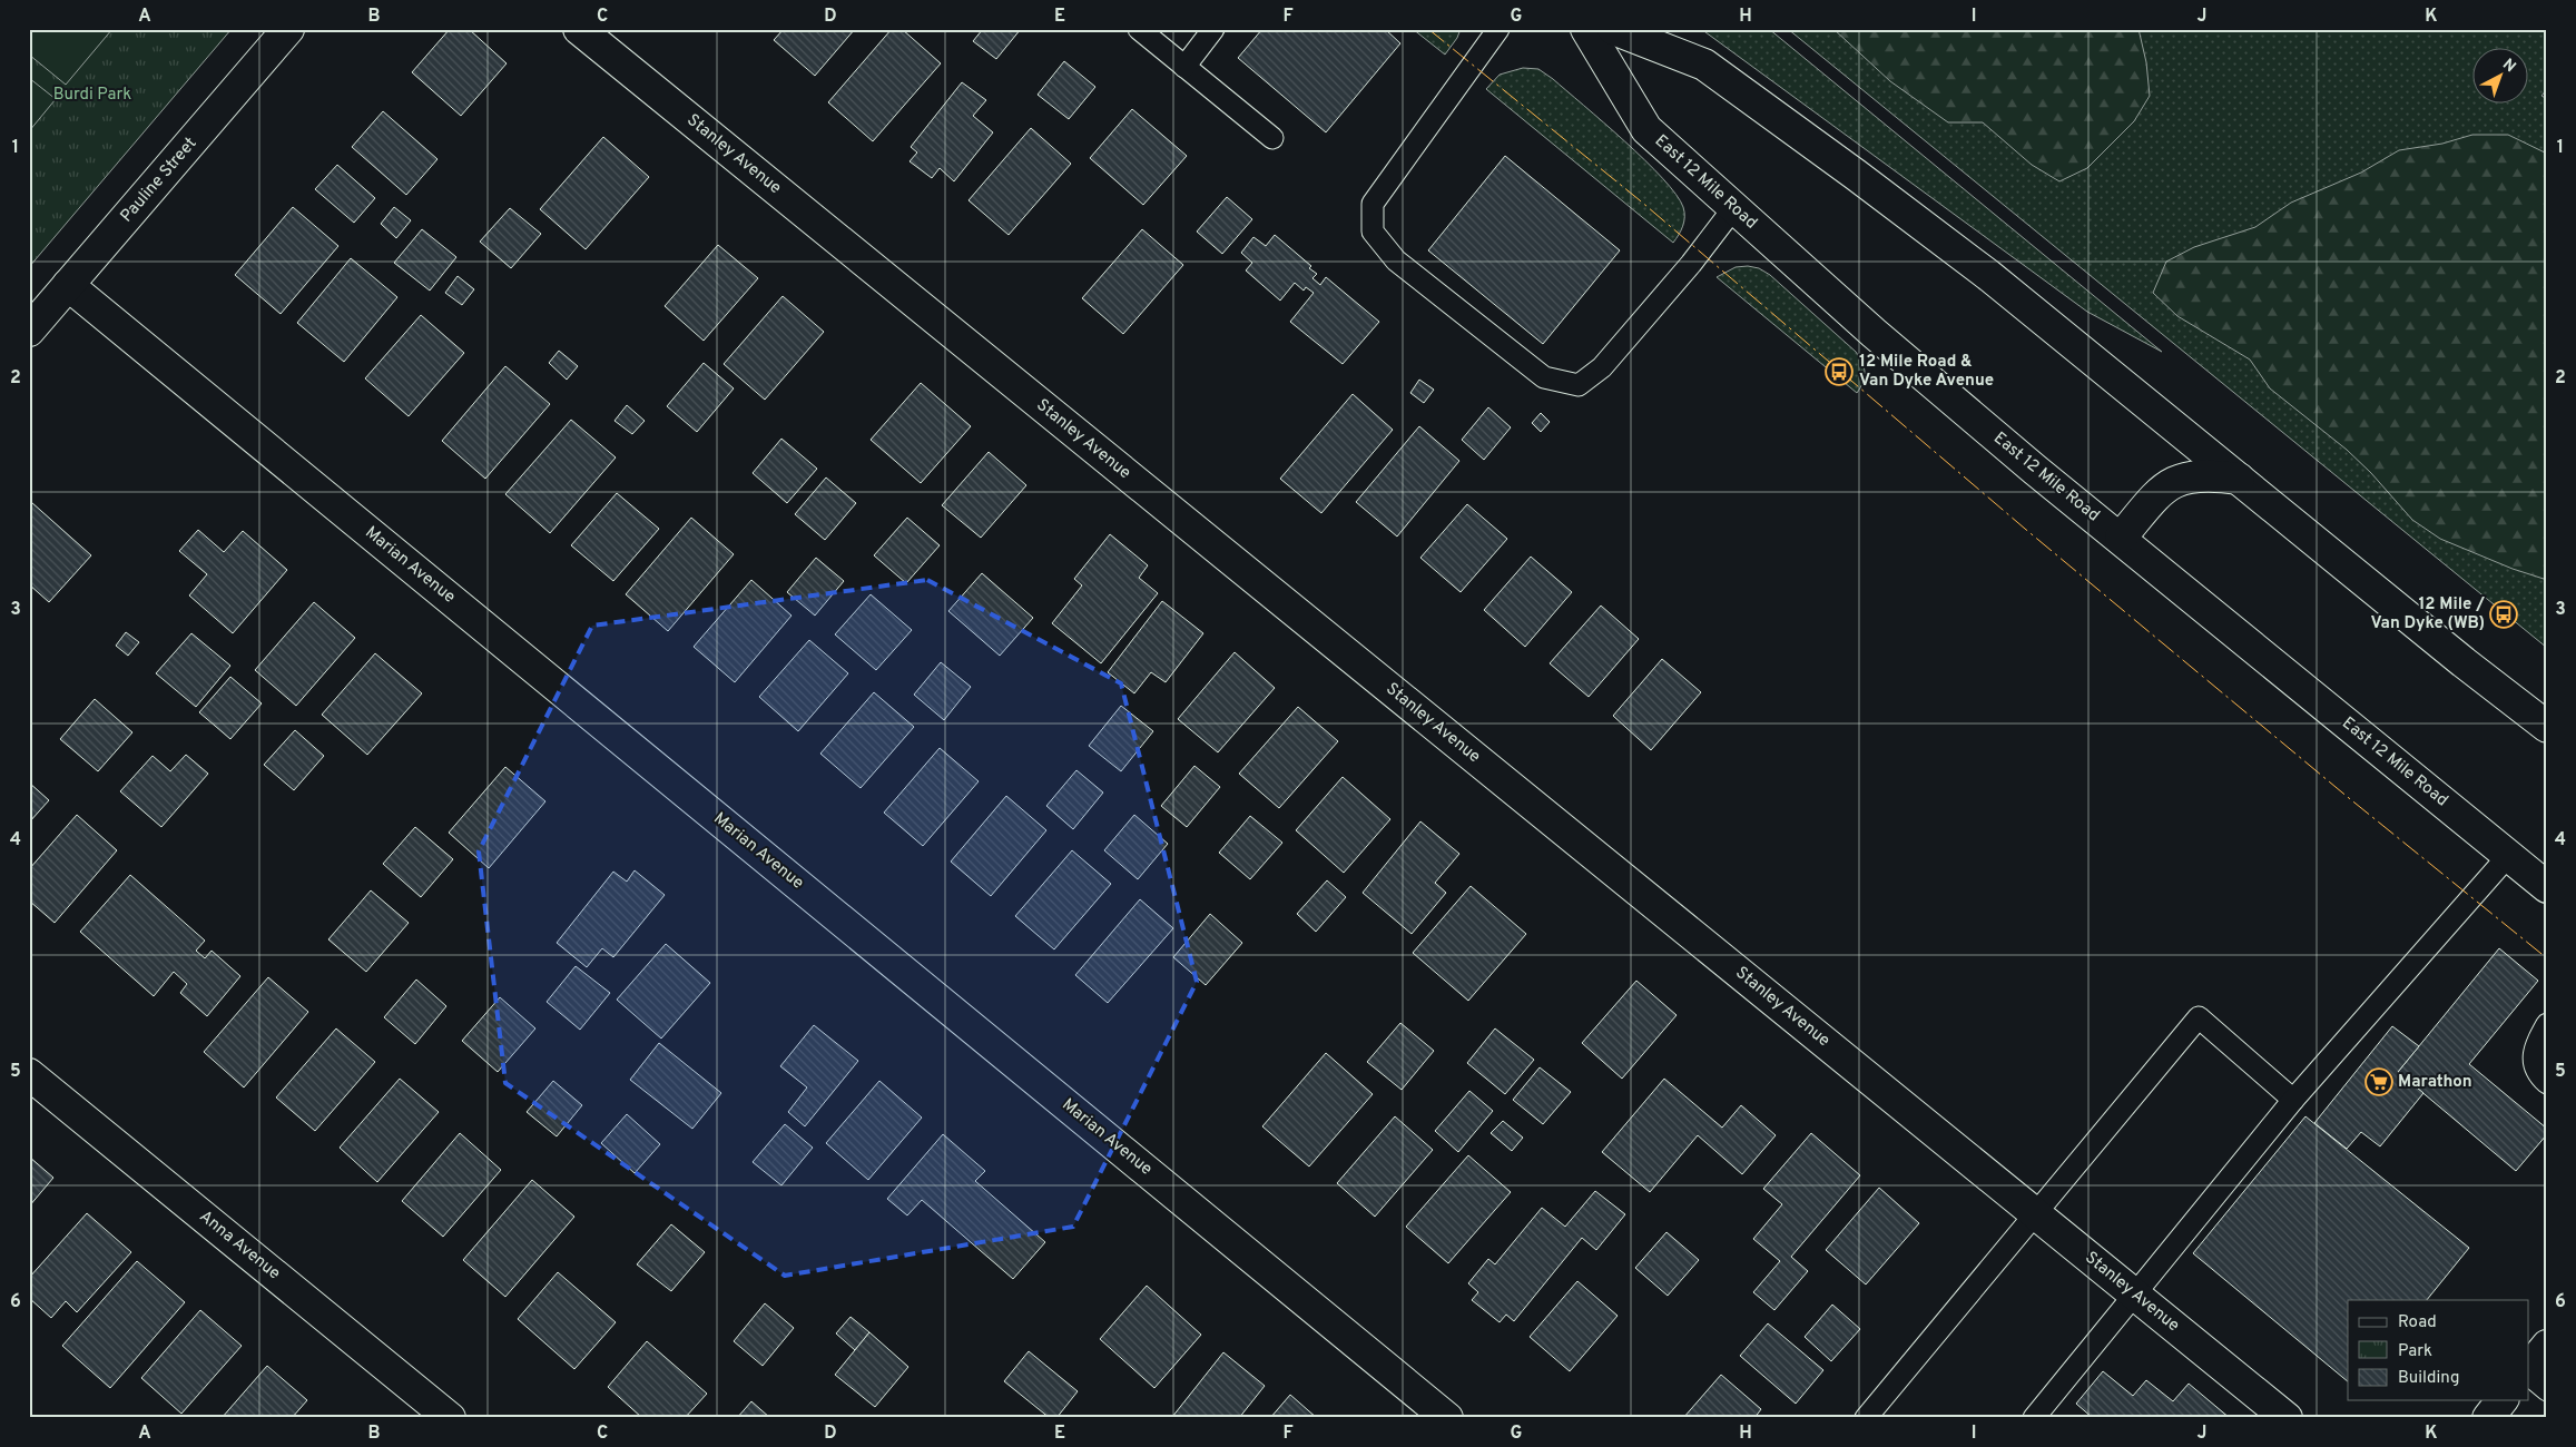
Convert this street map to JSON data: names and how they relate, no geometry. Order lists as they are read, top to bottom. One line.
{"streets":{"street":["Stanley Avenue","Pauline Street","East 12 Mile Road","Marian Avenue","Anna Avenue"]},"crossings":[["Pauline Street","Marian Avenue"]],"parks":["Burdi Park"],"places":{"bus stop":["12 Mile Road & Van Dyke Avenue","12 Mile / Van Dyke (WB)"],"supermarket":["Marathon"]},"legend":["Road","Park","Building"],"north":"top right","grid":{"columns":["A","B","C","D","E","F","G","H","I","J","K"],"rows":["1","2","3","4","5","6"]}}
